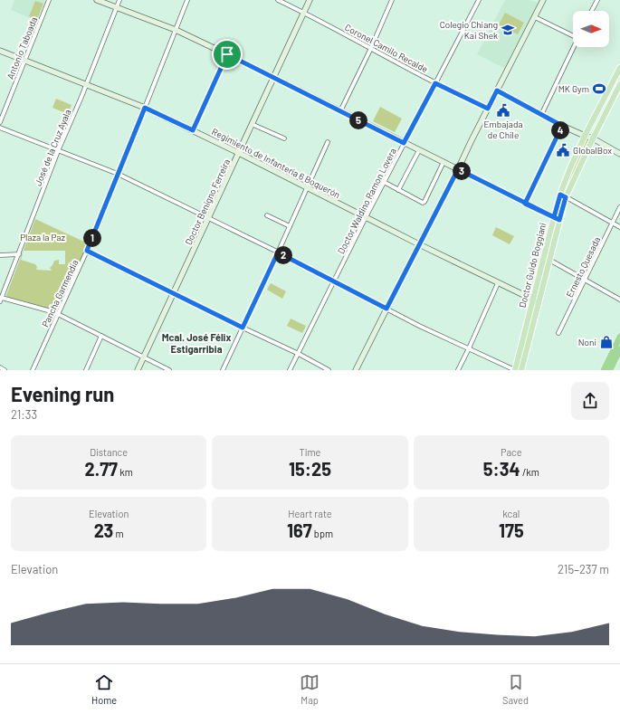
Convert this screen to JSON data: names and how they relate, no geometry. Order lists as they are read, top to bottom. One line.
{"streets":{"main road":["Doctor Guido Boggiani"],"street":["Antonio Taboada","Coronel Camilo Recalde","José de la Cruz Ayala","Regimiento de Infantería 6 Boquerón","Doctor Waldino Ramon Lovera","Doctor Benigno Ferreira","Ernesto Quesada","Pancha Garmendia"]},"crossings":[["Antonio Taboada","Regimiento de Infantería 6 Boquerón"],["Coronel Camilo Recalde","Doctor Waldino Ramon Lovera"],["Coronel Camilo Recalde","Doctor Benigno Ferreira"],["José de la Cruz Ayala","Regimiento de Infantería 6 Boquerón"],["Regimiento de Infantería 6 Boquerón","Doctor Waldino Ramon Lovera"],["Regimiento de Infantería 6 Boquerón","Doctor Benigno Ferreira"],["Regimiento de Infantería 6 Boquerón","Doctor Guido Boggiani"],["Regimiento de Infantería 6 Boquerón","Pancha Garmendia"]],"districts":["Mcal. José Félix Estigarribia"],"parks":["Plaza la Paz"],"places":{"school or university":["Colegio Chiang Kai Shek"],"sports":["MK Gym"],"public building":["Embajada de Chile","GlobalBox"],"shop":["Noni"]},"north":"right","page":{"pins":["5","4","3","1","2"],"heading":["Evening run","21:33"],"stats":[["Distance","2.77 km"],["Time","15:25"],["Pace","5:34 /km"],["Elevation","23 m"],["Heart rate","167 bpm"],["kcal","175"]],"chart":["Elevation","215–237 m"],"tabs":["Home","Map","Saved"]}}
